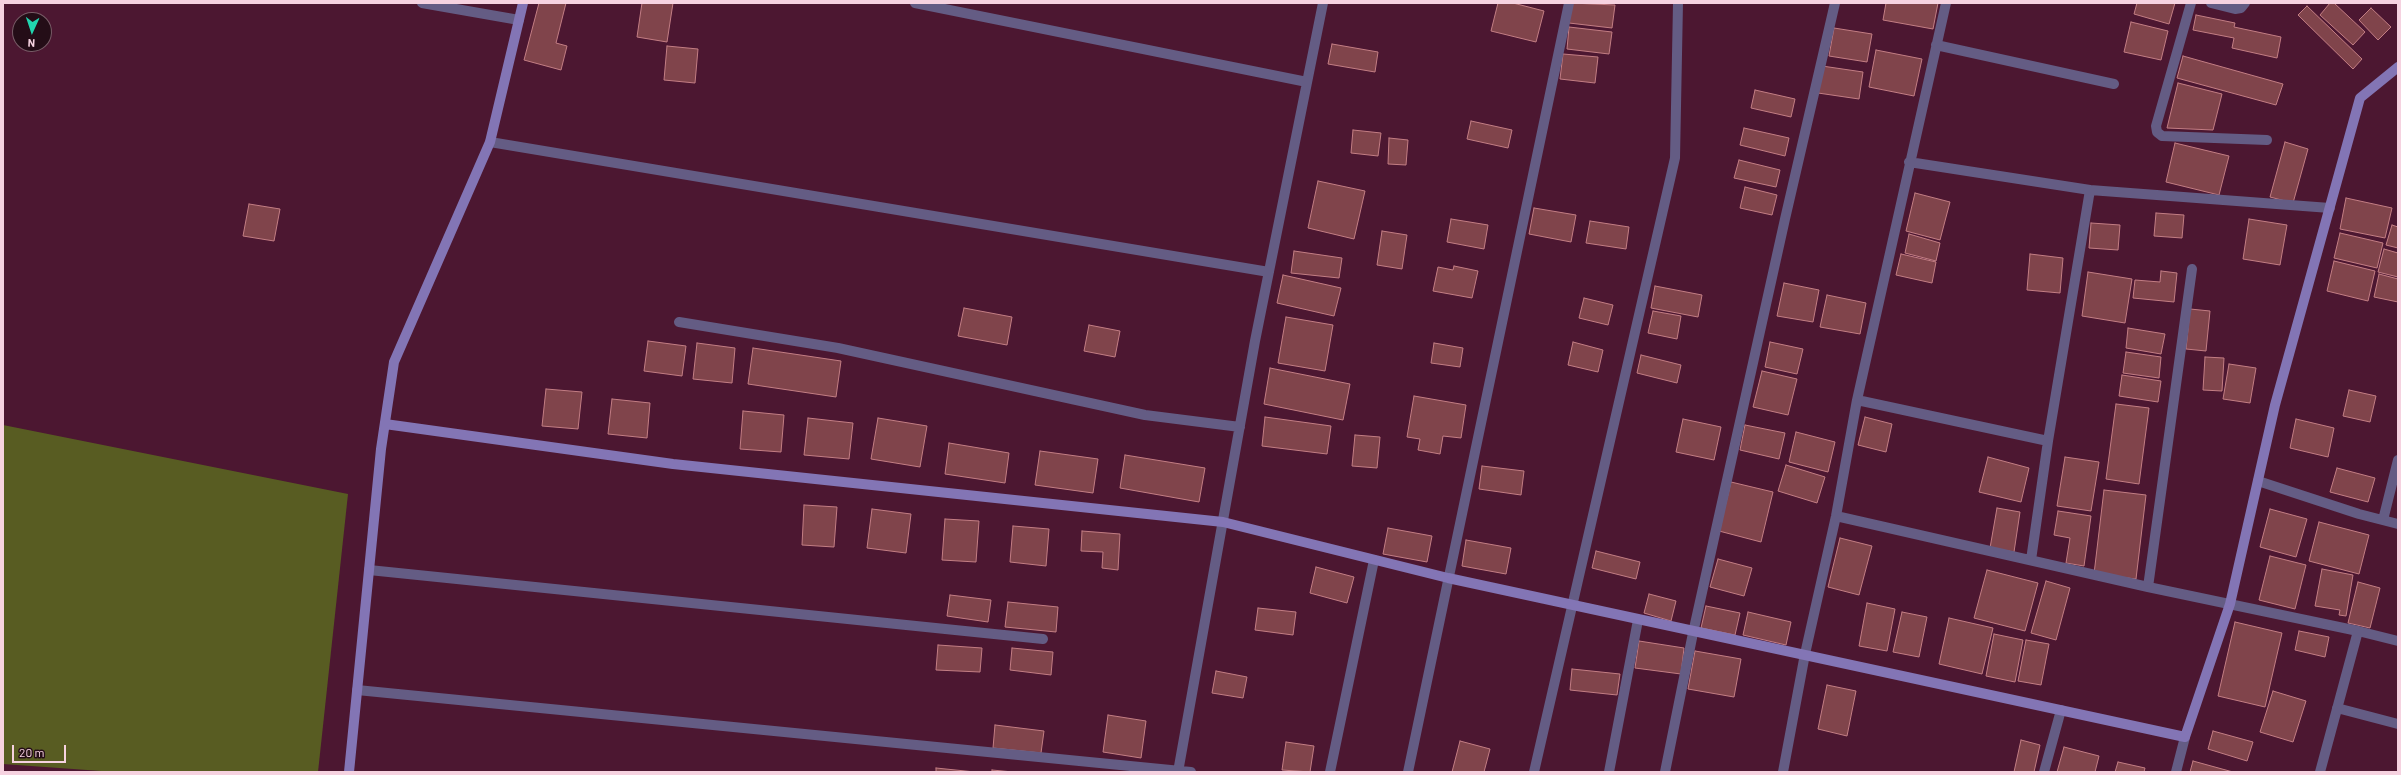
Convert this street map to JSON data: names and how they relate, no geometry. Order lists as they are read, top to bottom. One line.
{"scale_bar":"20 m","north":"bottom"}
